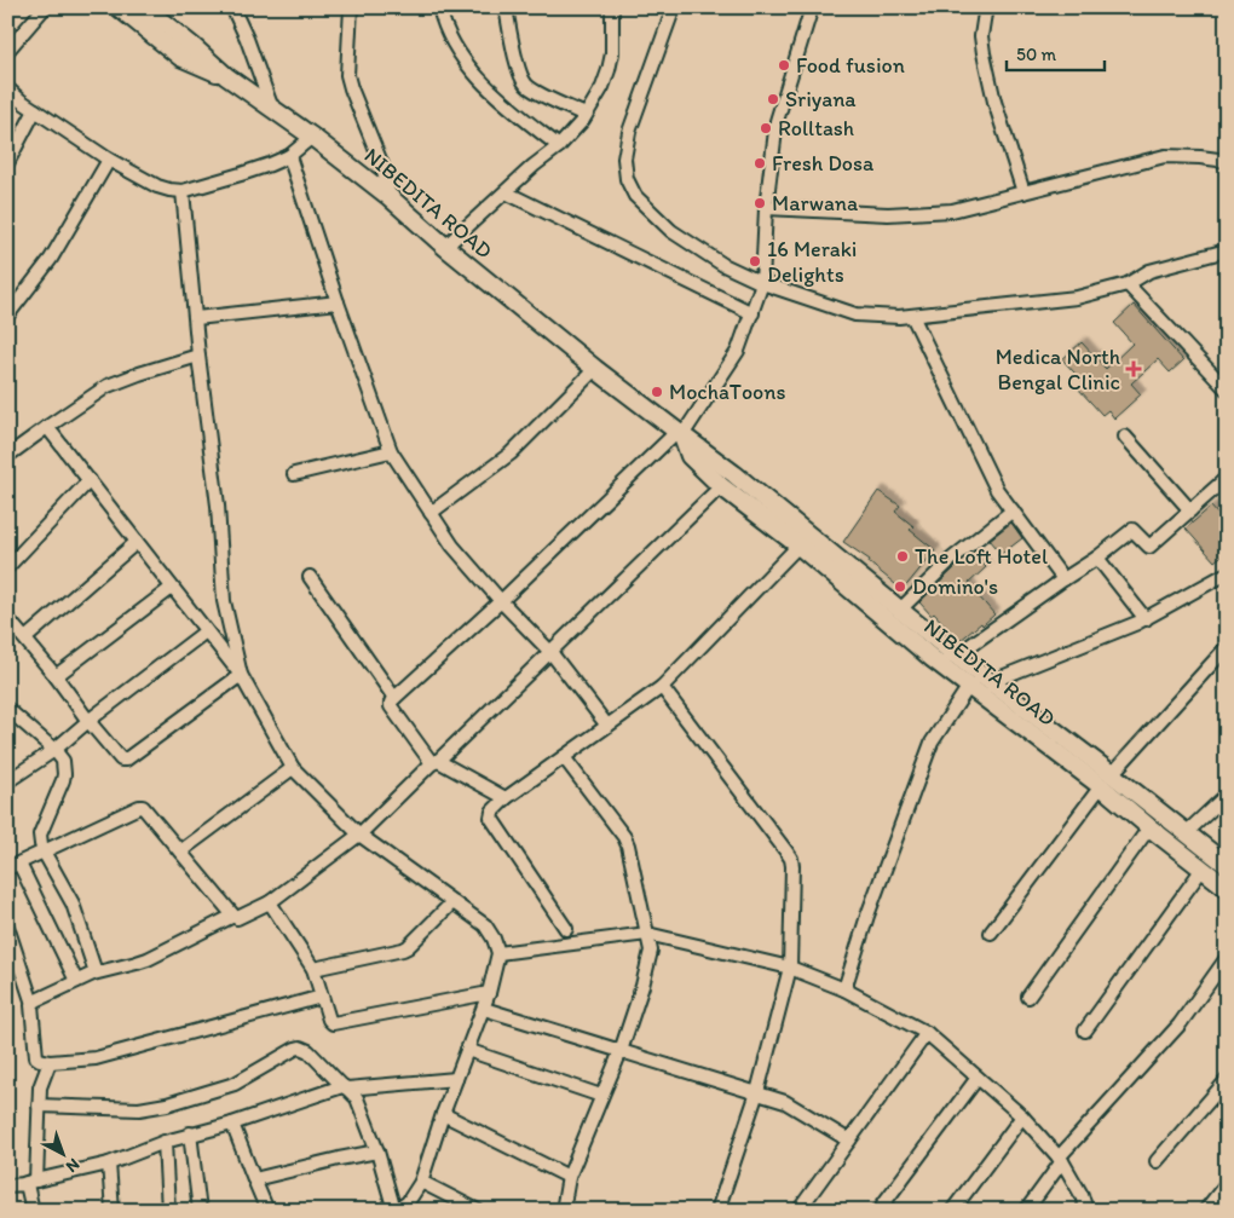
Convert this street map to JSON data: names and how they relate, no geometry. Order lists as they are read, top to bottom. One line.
{"streets":{"street":["NIBEDITA ROAD"]},"places":{"other":["Food fusion","Sriyana","Rolltash","Fresh Dosa","Marwana","16 Meraki Delights","MochaToons","The Loft Hotel","Domino's"],"health":["Medica North Bengal Clinic"]},"scale_bar":"50 m","north":"bottom right"}
